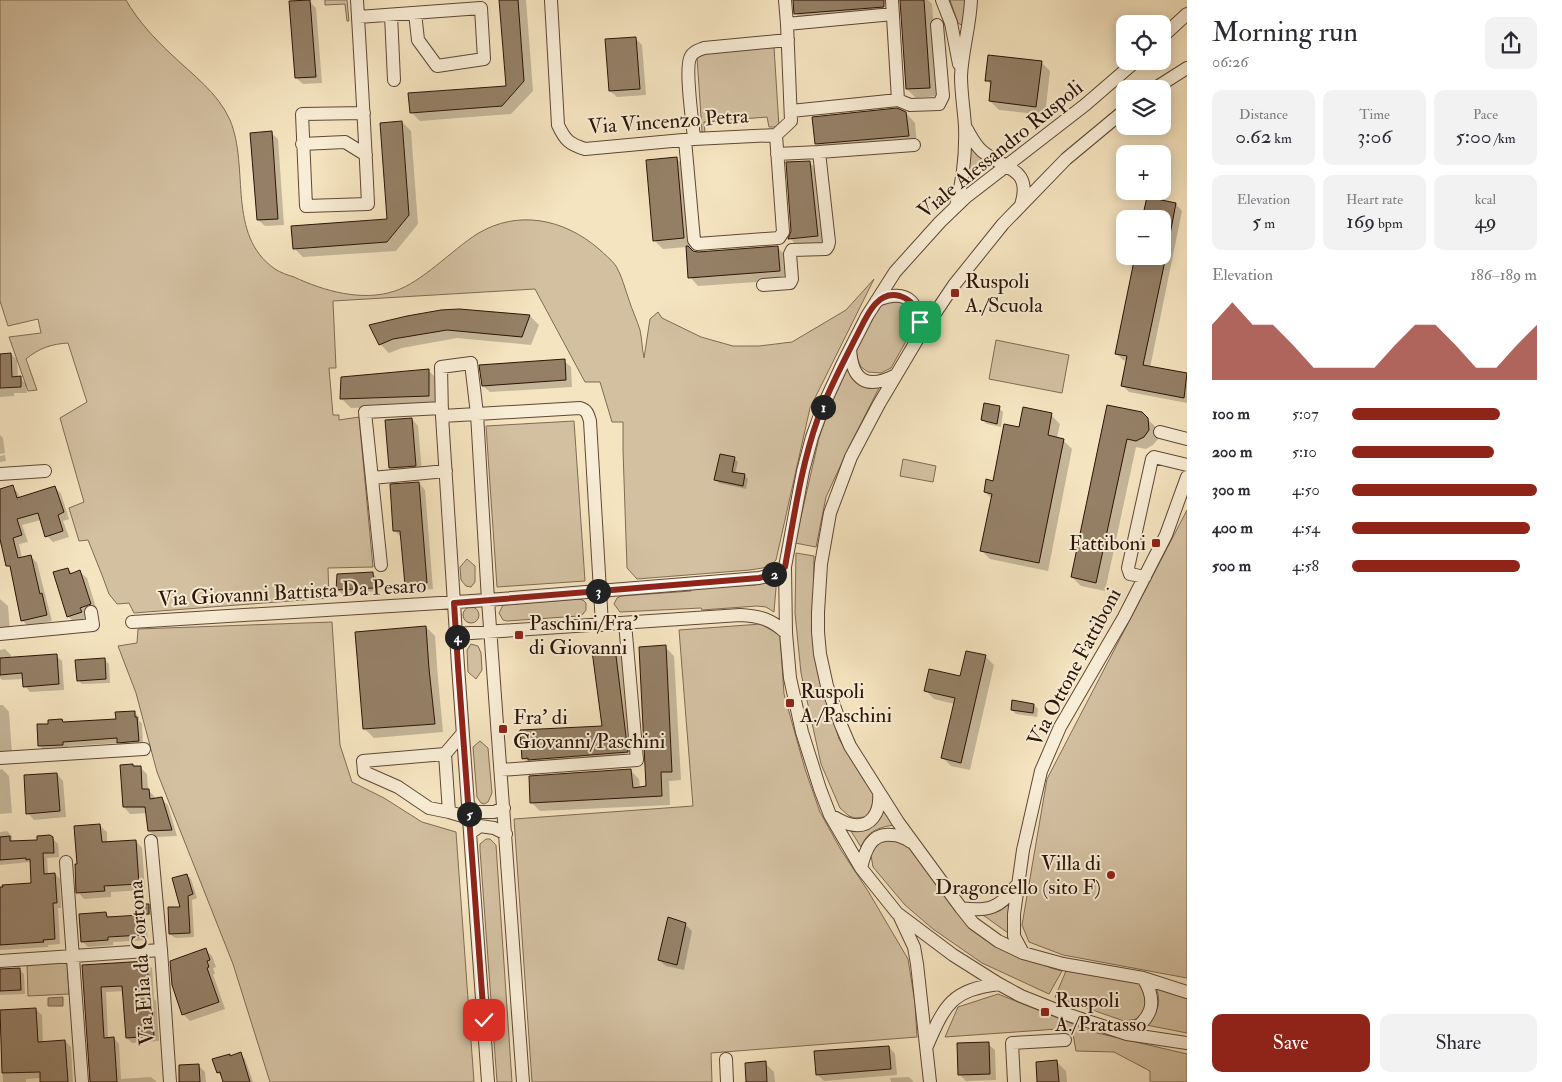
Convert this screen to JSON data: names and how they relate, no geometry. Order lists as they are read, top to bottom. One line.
{"streets":{"street":["Via Vincenzo Petra","Viale Alessandro Ruspoli","Via Giovanni Battista Da Pesaro","Via Ottone Fattiboni","Via Elia da Cortona"]},"crossings":[["Viale Alessandro Ruspoli","Via Giovanni Battista Da Pesaro"]],"places":{"transit":["Ruspoli A./Scuola","Fattiboni","Paschini/Fra' di Giovanni","Ruspoli A./Paschini","Fra' di Giovanni/Paschini","Ruspoli A./Pratasso"],"other":["Villa di Dragoncello (sito F)"]},"page":{"heading":["Morning run","06:26"],"map_buttons":["+","−"],"stats":[["Distance","0.62 km"],["Time","3:06"],["Pace","5:00 /km"],["Elevation","5 m"],["Heart rate","169 bpm"],["kcal","49"]],"chart":["Elevation","186–189 m"],"pins":["1","2","3","4","5"],"list":[{"name":"100 m","note":"5:07"},{"name":"200 m","note":"5:10"},{"name":"300 m","note":"4:50"},{"name":"400 m","note":"4:54"},{"name":"500 m","note":"4:58"}],"buttons":["Save","Share"]}}
